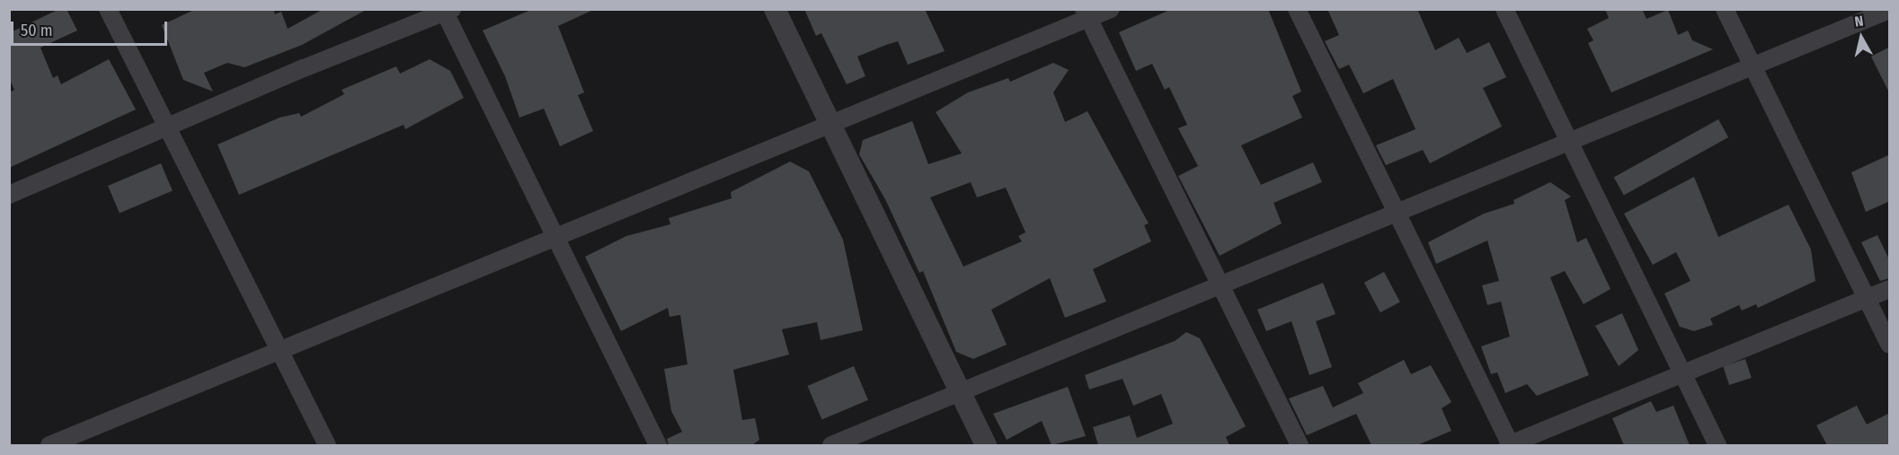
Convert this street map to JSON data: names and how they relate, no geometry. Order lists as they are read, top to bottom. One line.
{"scale_bar":"50 m","north":"top"}
